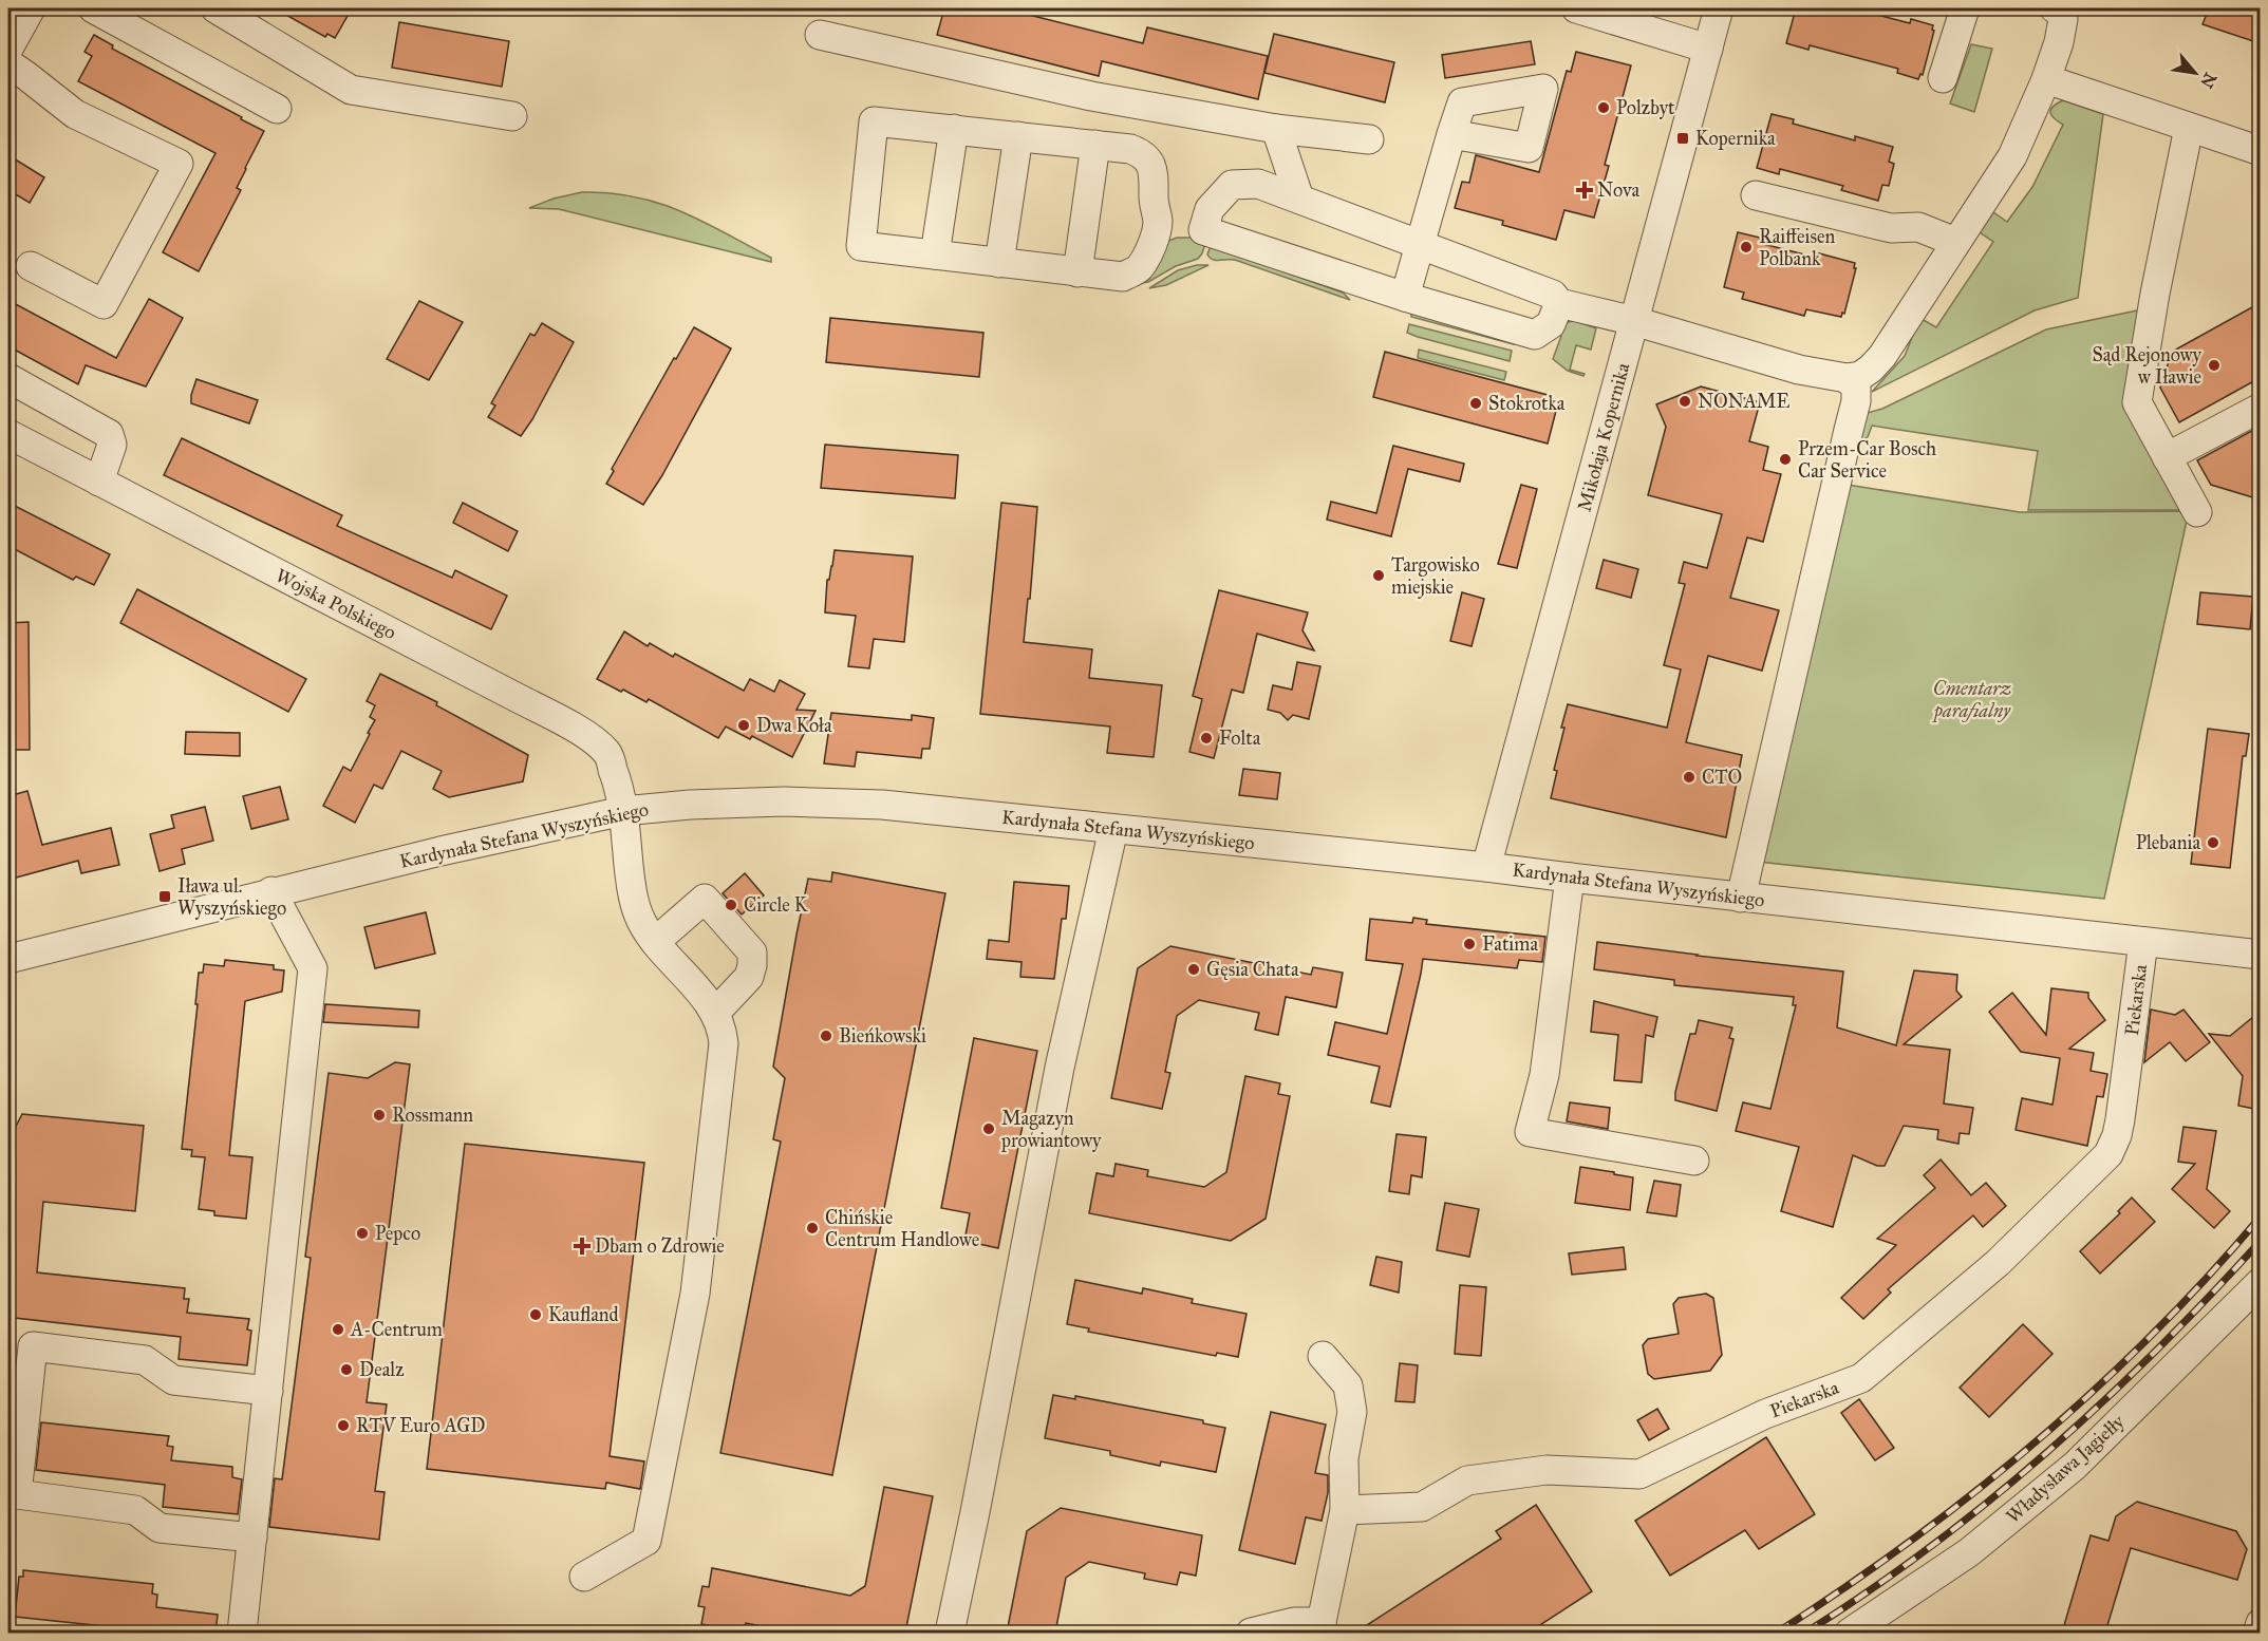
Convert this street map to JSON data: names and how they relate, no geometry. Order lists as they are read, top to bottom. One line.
{"streets":{"street":["Mikołaja Kopernika","Wojska Polskiego","Kardynała Stefana Wyszyńskiego","Piekarska","Władysława Jagiełły"]},"crossings":[["Mikołaja Kopernika","Kardynała Stefana Wyszyńskiego"],["Wojska Polskiego","Kardynała Stefana Wyszyńskiego"],["Kardynała Stefana Wyszyńskiego","Piekarska"]],"parks":["Cmentarz parafialny"],"places":{"other":["Polzbyt","Raiffeisen Polbank","Sąd Rejonowy w Iławie","NONAME","Stokrotka","Przem-Car Bosch Car Service","Targowisko miejskie","Dwa Koła","Folta","CTO","Plebania","Circle K","Fatima","Gęsia Chata","Bieńkowski","Rossmann","Magazyn prowiantowy","Chińskie Centrum Handlowe","Pepco","Kaufland","A-Centrum","Dealz","RTV Euro AGD"],"transit":["Kopernika","Iława ul. Wyszyńskiego"],"health":["Nova","Dbam o Zdrowie"]},"north":"bottom right"}
